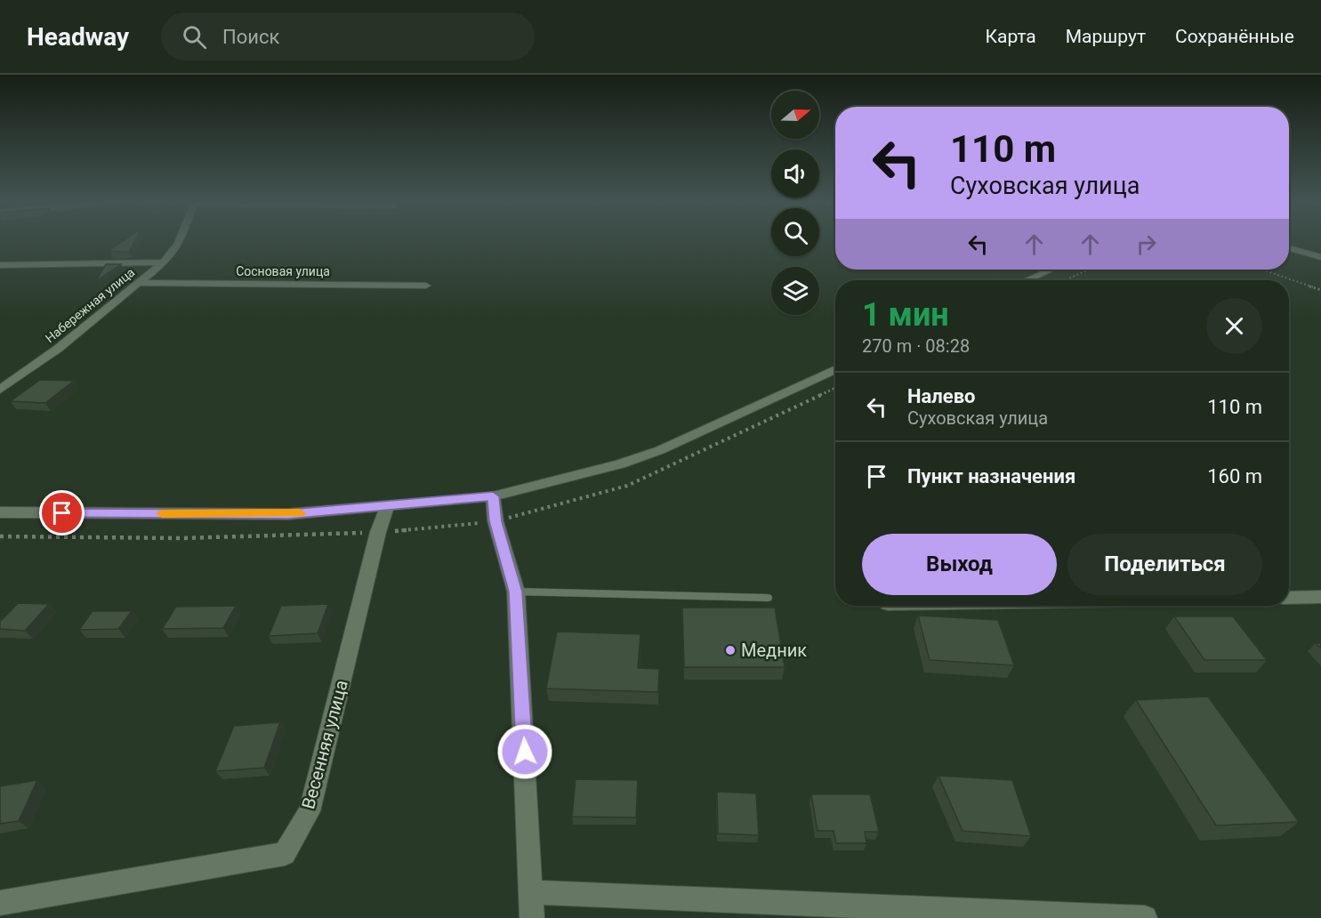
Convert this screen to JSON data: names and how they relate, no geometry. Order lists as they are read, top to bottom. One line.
{"streets":{"street":["Сосновая улица","Набережная улица","Весенняя улица"]},"crossings":[["Сосновая улица","Набережная улица"]],"places":["Медник"],"north":"right","page":{"header":"Headway","search":"Поиск","nav":["Карта","Маршрут","Сохранённые"],"turn":["110 m","Суховская улица"],"heading":["1 мин","270 m · 08:28"],"list":[{"name":"Налево","note":"Суховская улица","value":"110 m"},{"name":"Пункт назначения","value":"160 m"}],"buttons":["Выход","Поделиться"]}}
